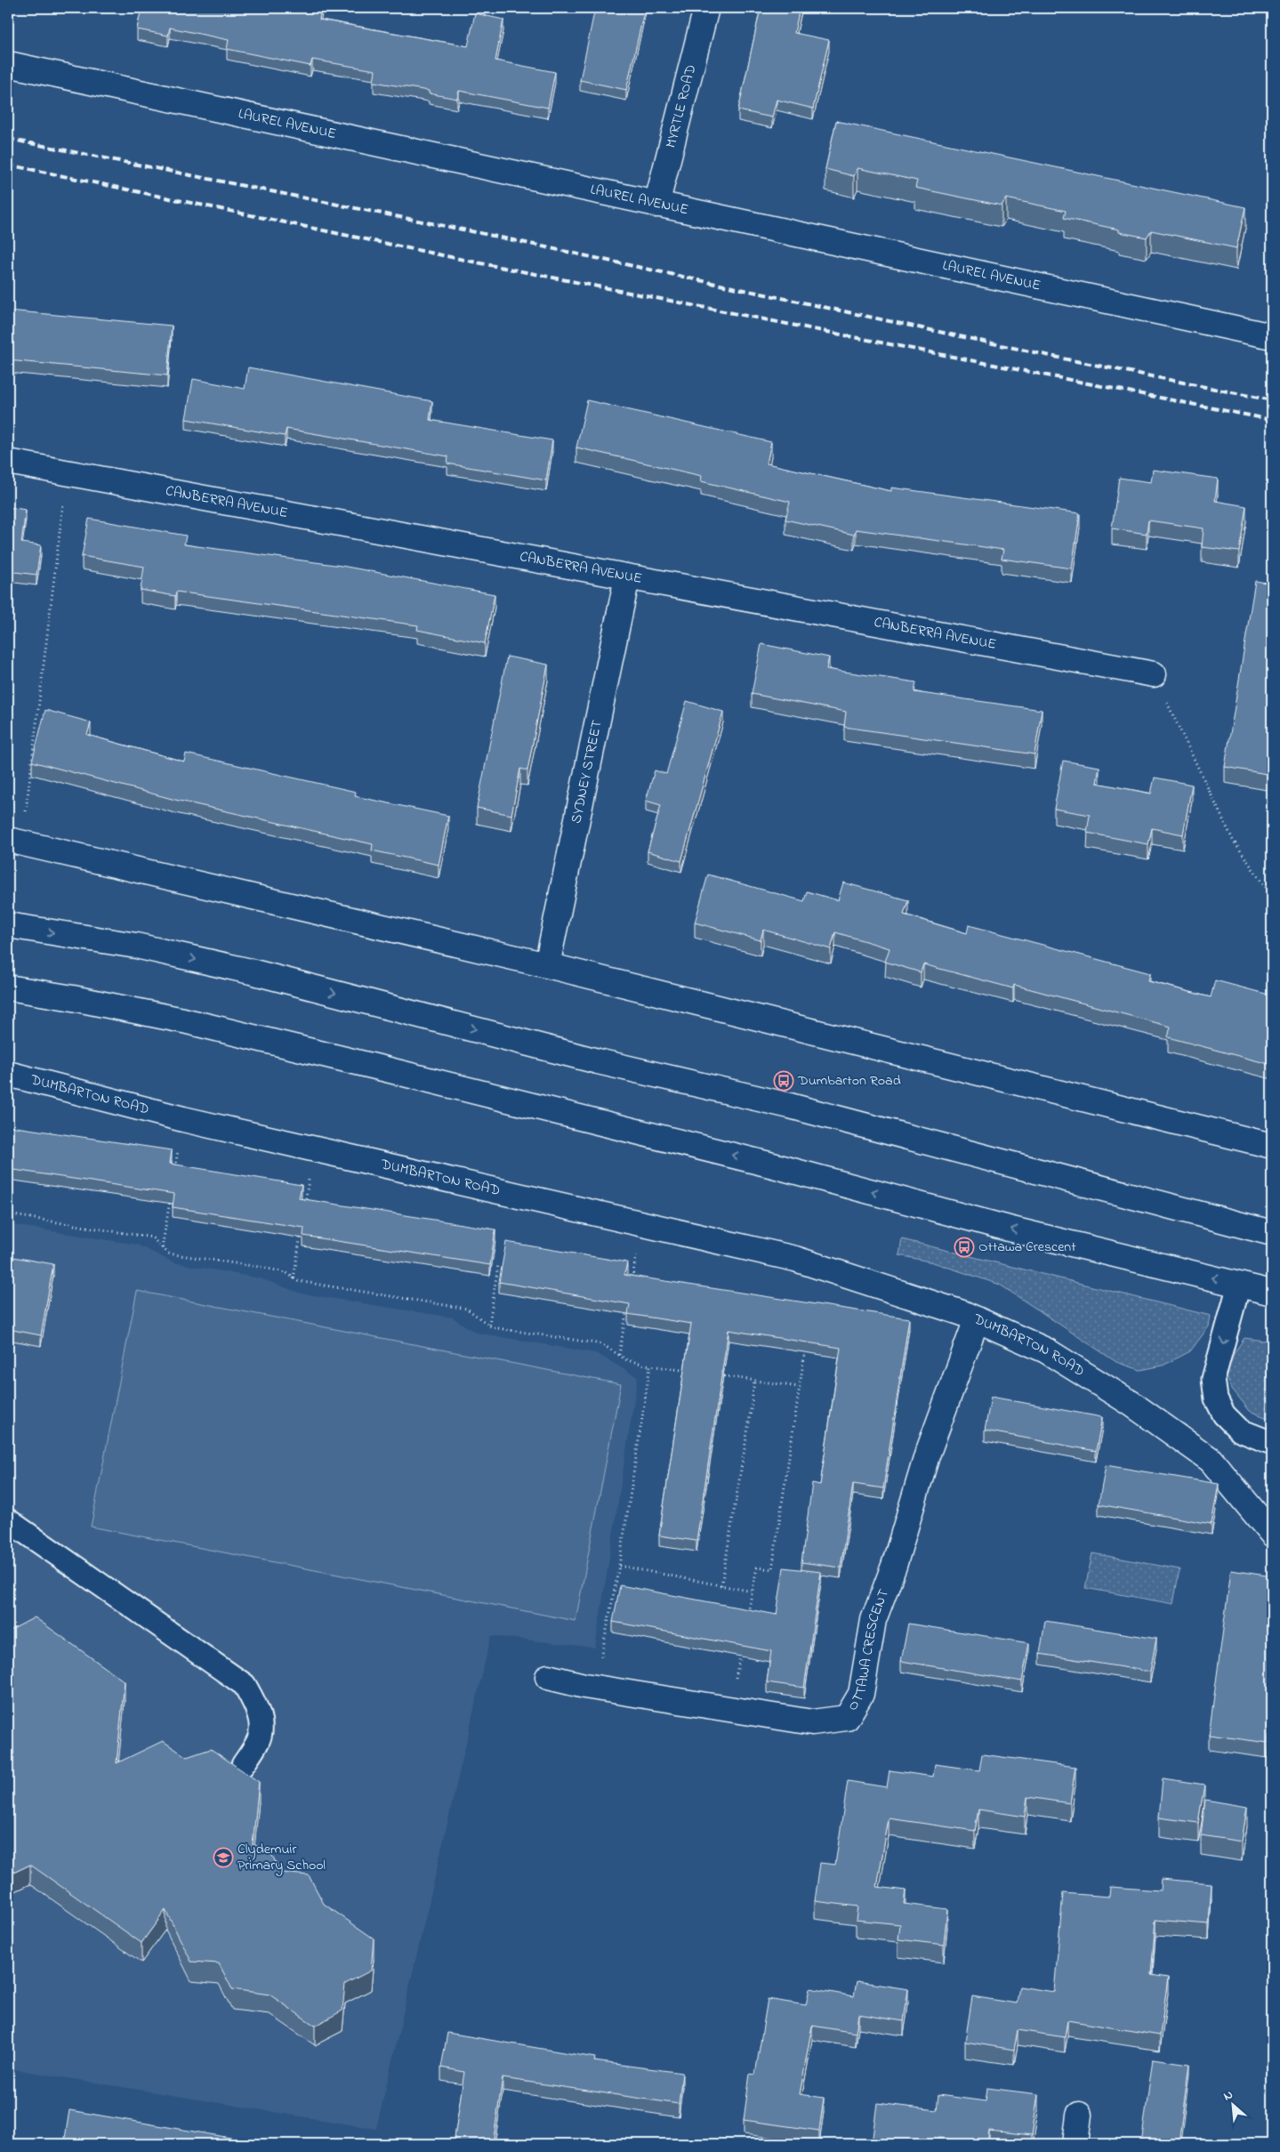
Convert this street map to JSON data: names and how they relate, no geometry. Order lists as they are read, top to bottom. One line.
{"streets":{"street":["MYRTLE ROAD","LAUREL AVENUE","CANBERRA AVENUE","SYDNEY STREET","DUMBARTON ROAD","OTTAWA CRESCENT"]},"crossings":[["MYRTLE ROAD","LAUREL AVENUE"],["CANBERRA AVENUE","SYDNEY STREET"],["DUMBARTON ROAD","OTTAWA CRESCENT"]],"places":{"bus stop":["Dumbarton Road","Ottawa Crescent"],"school or university":["Clydemuir Primary School"]},"north":"top left"}
